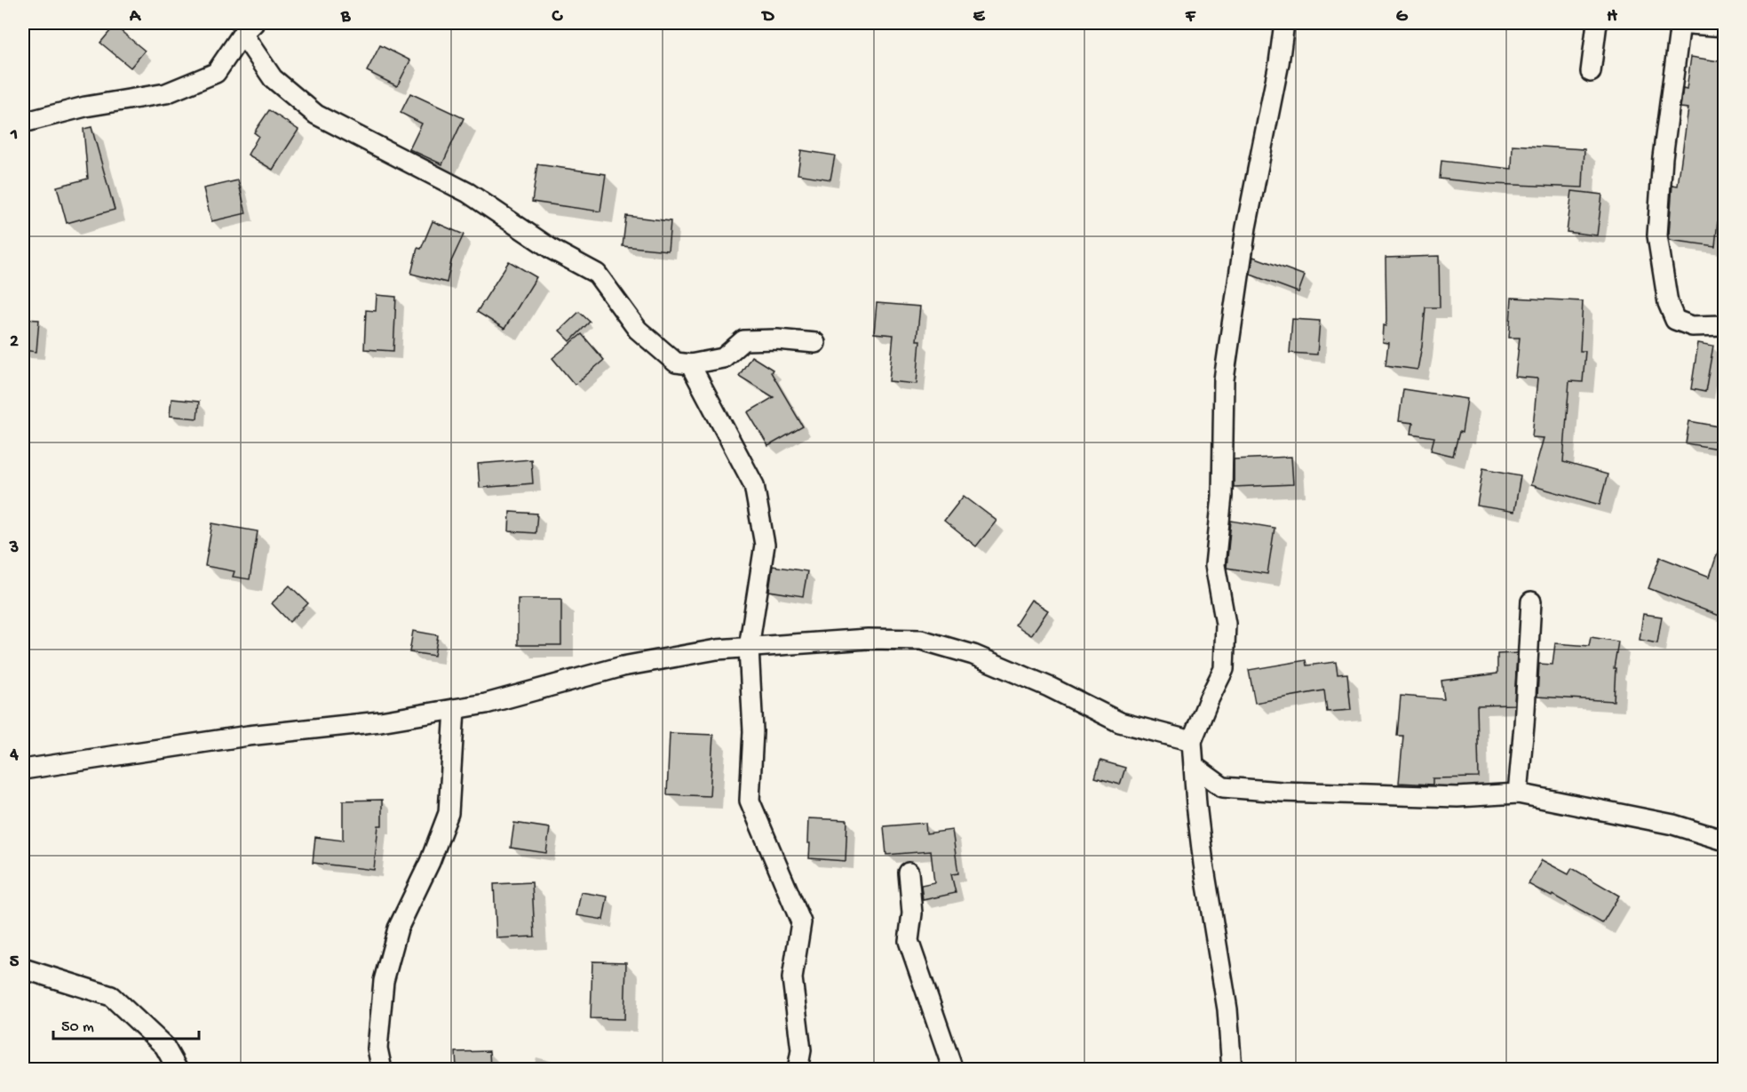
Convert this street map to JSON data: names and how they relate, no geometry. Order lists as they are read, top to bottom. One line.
{"scale_bar":"50 m","grid":{"columns":["A","B","C","D","E","F","G","H"],"rows":["1","2","3","4","5"]}}
